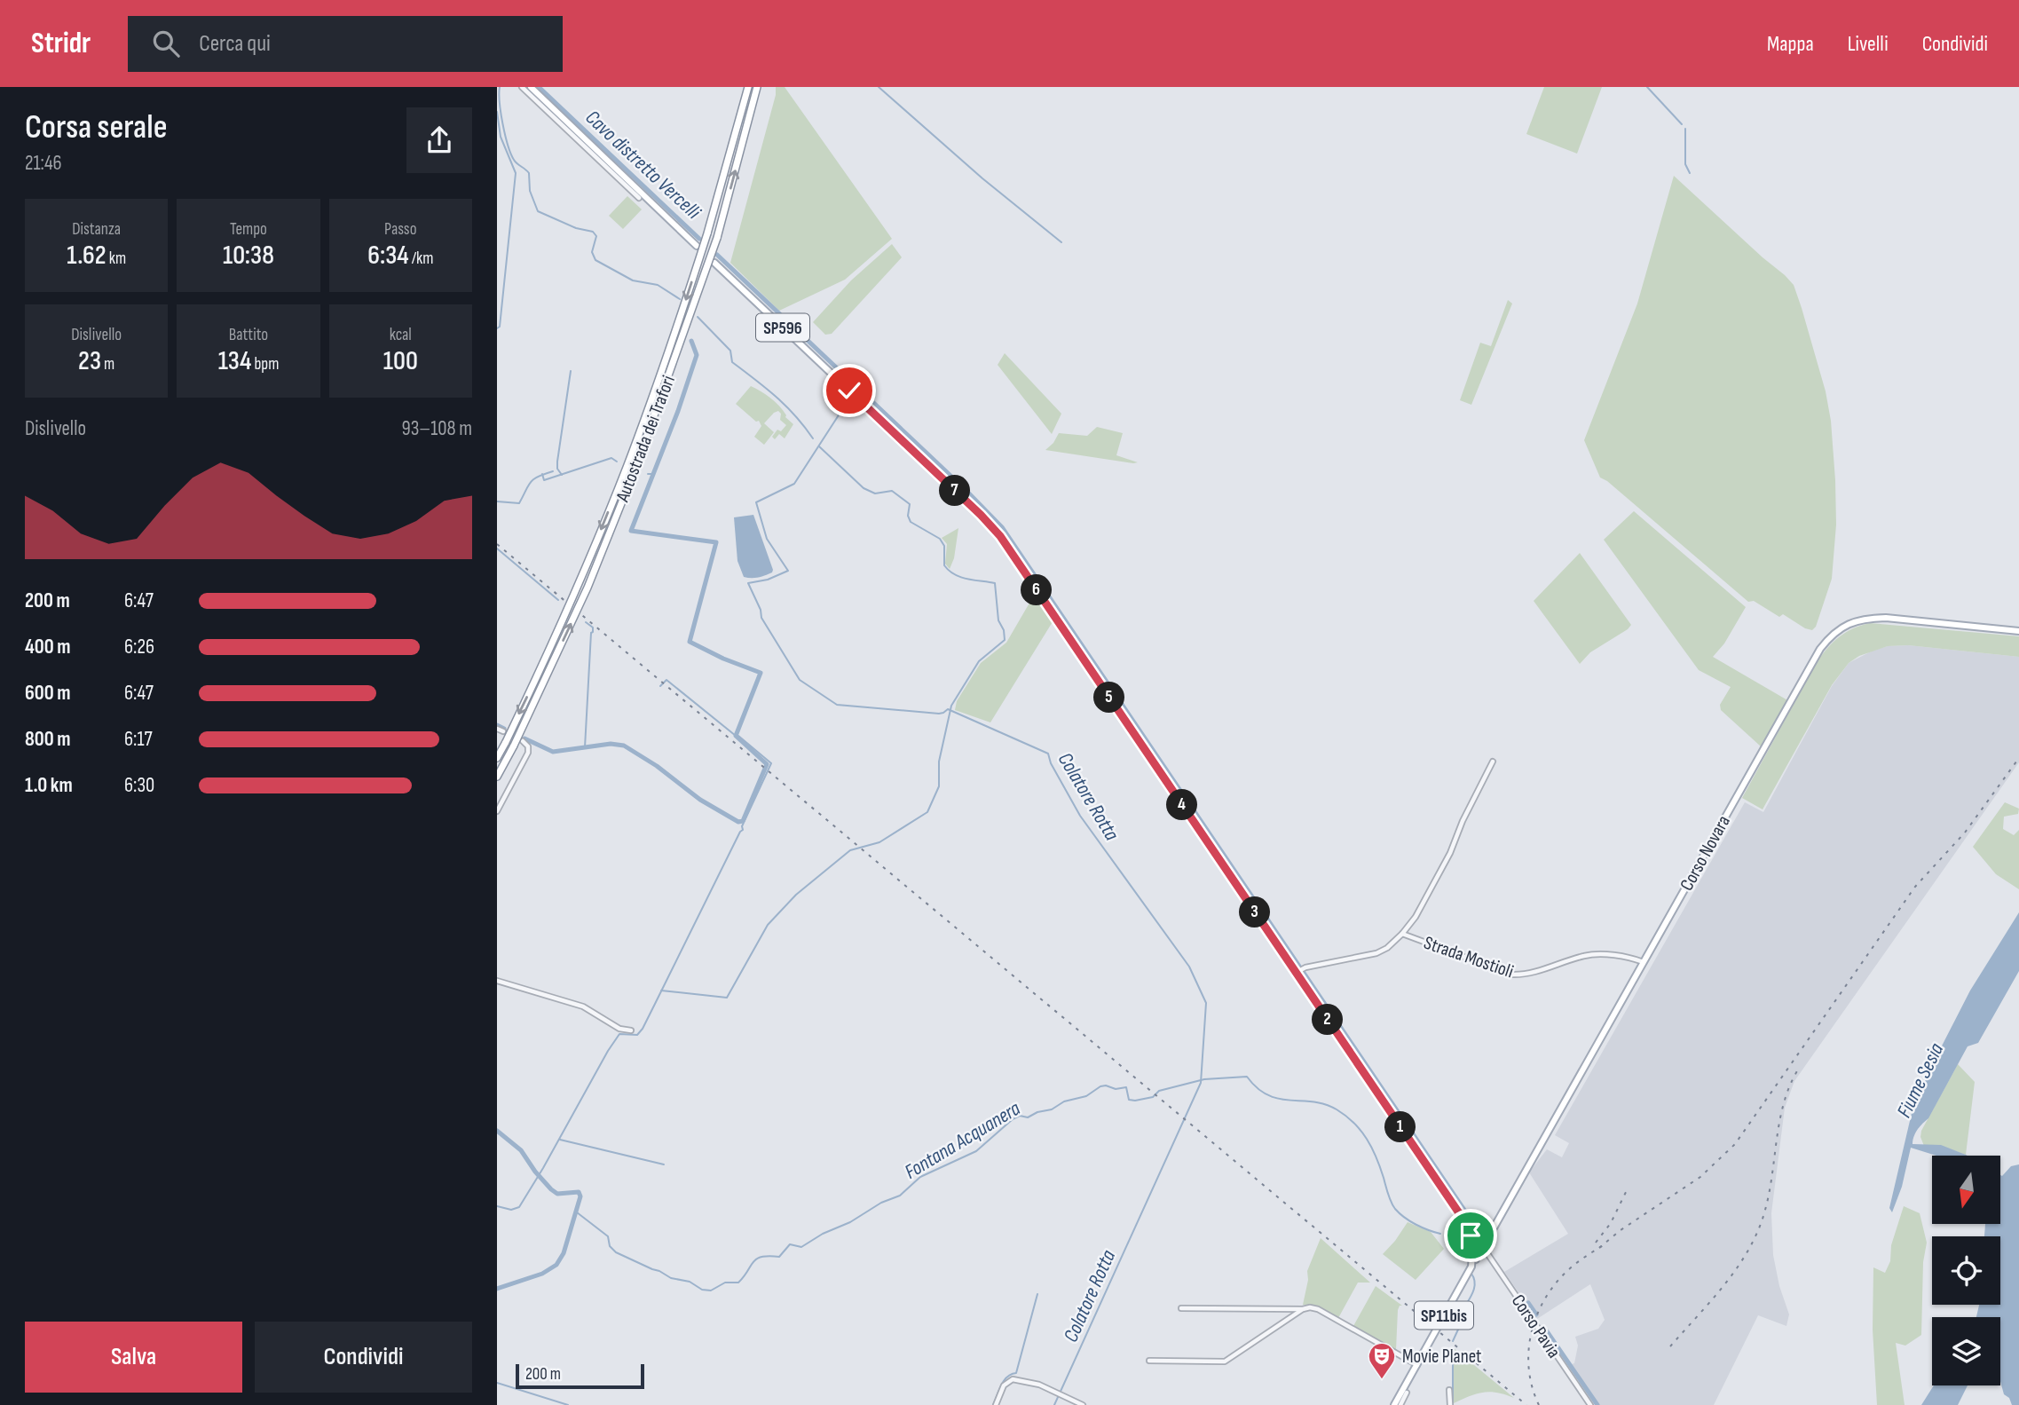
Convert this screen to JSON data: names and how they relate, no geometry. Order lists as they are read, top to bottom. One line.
{"streets":{"highway":["Autostrada dei Trafori"],"main road":["SP596","Corso Novara","SP11bis"],"street":["Strada Mostioli","Corso Pavia"]},"crossings":[["Corso Novara","Strada Mostioli"],["Corso Novara","SP11bis"],["Corso Novara","Corso Pavia"]],"water":["Cavo distretto Vercelli","Colatore Rotta","Fiume Sesia","Fontana Acquanera"],"places":{"theatre":["Movie Planet"]},"scale_bar":"200 m","north":"bottom","page":{"header":"Stridr","search":"Cerca qui","nav":["Mappa","Livelli","Condividi"],"heading":["Corsa serale","21:46"],"stats":[["Distanza","1.62 km"],["Tempo","10:38"],["Passo","6:34 /km"],["Dislivello","23 m"],["Battito","134 bpm"],["kcal","100"]],"chart":["Dislivello","93–108 m"],"pins":["7","6","5","4","3","2","1"],"list":[{"name":"200 m","note":"6:47"},{"name":"400 m","note":"6:26"},{"name":"600 m","note":"6:47"},{"name":"800 m","note":"6:17"},{"name":"1.0 km","note":"6:30"}],"buttons":["Salva","Condividi"],"scale":"200 m"}}
